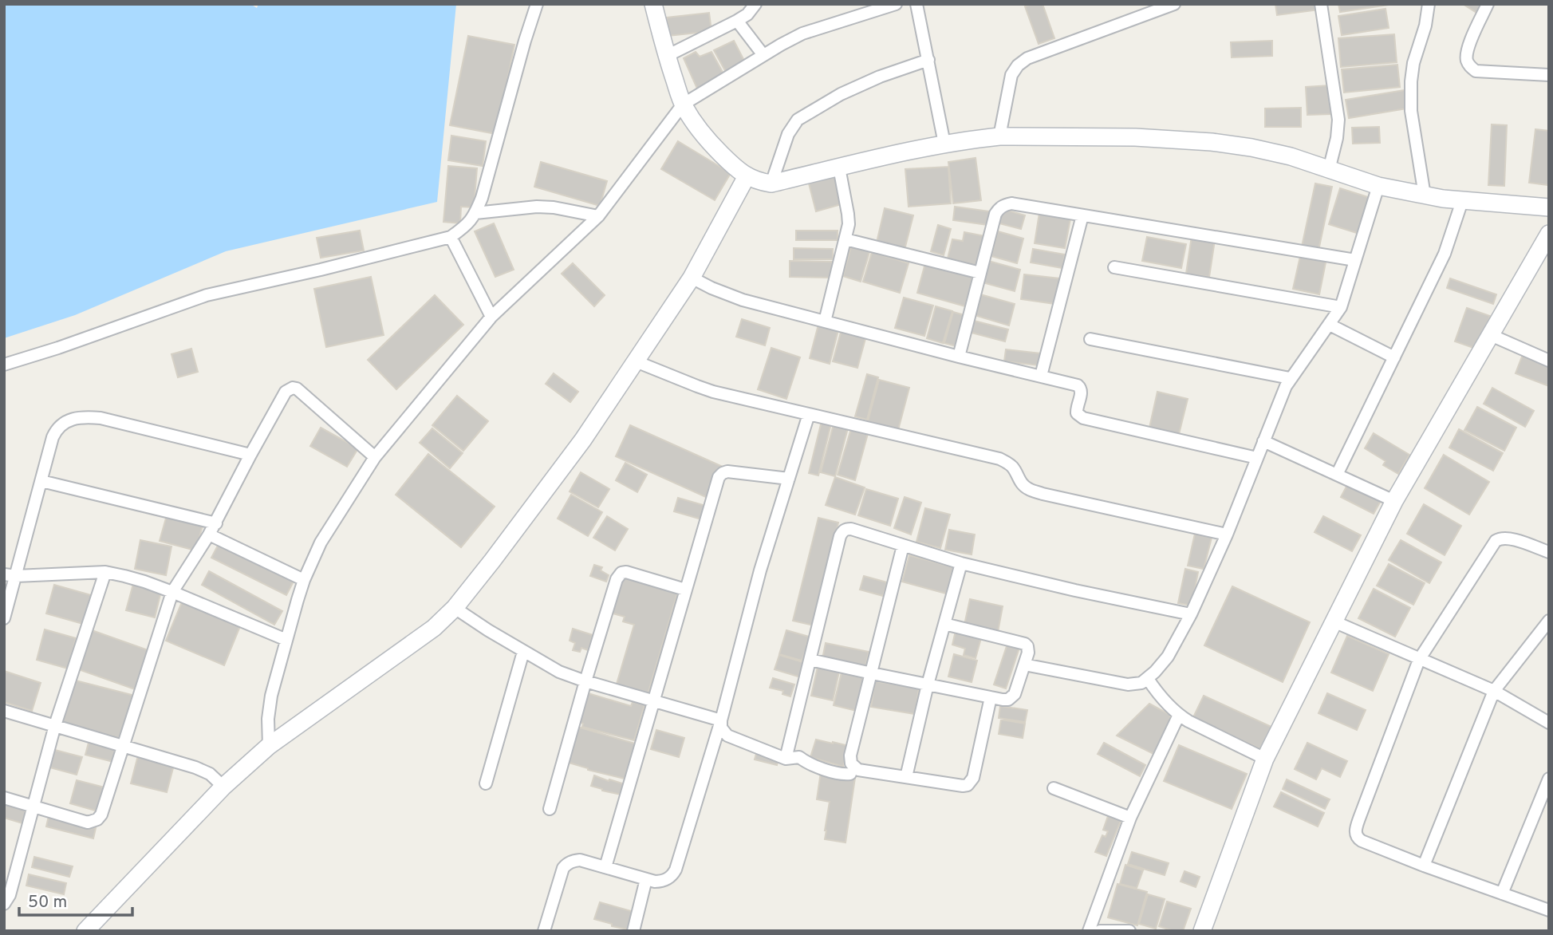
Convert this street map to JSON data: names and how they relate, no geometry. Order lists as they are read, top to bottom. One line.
{"scale_bar":"50 m"}
